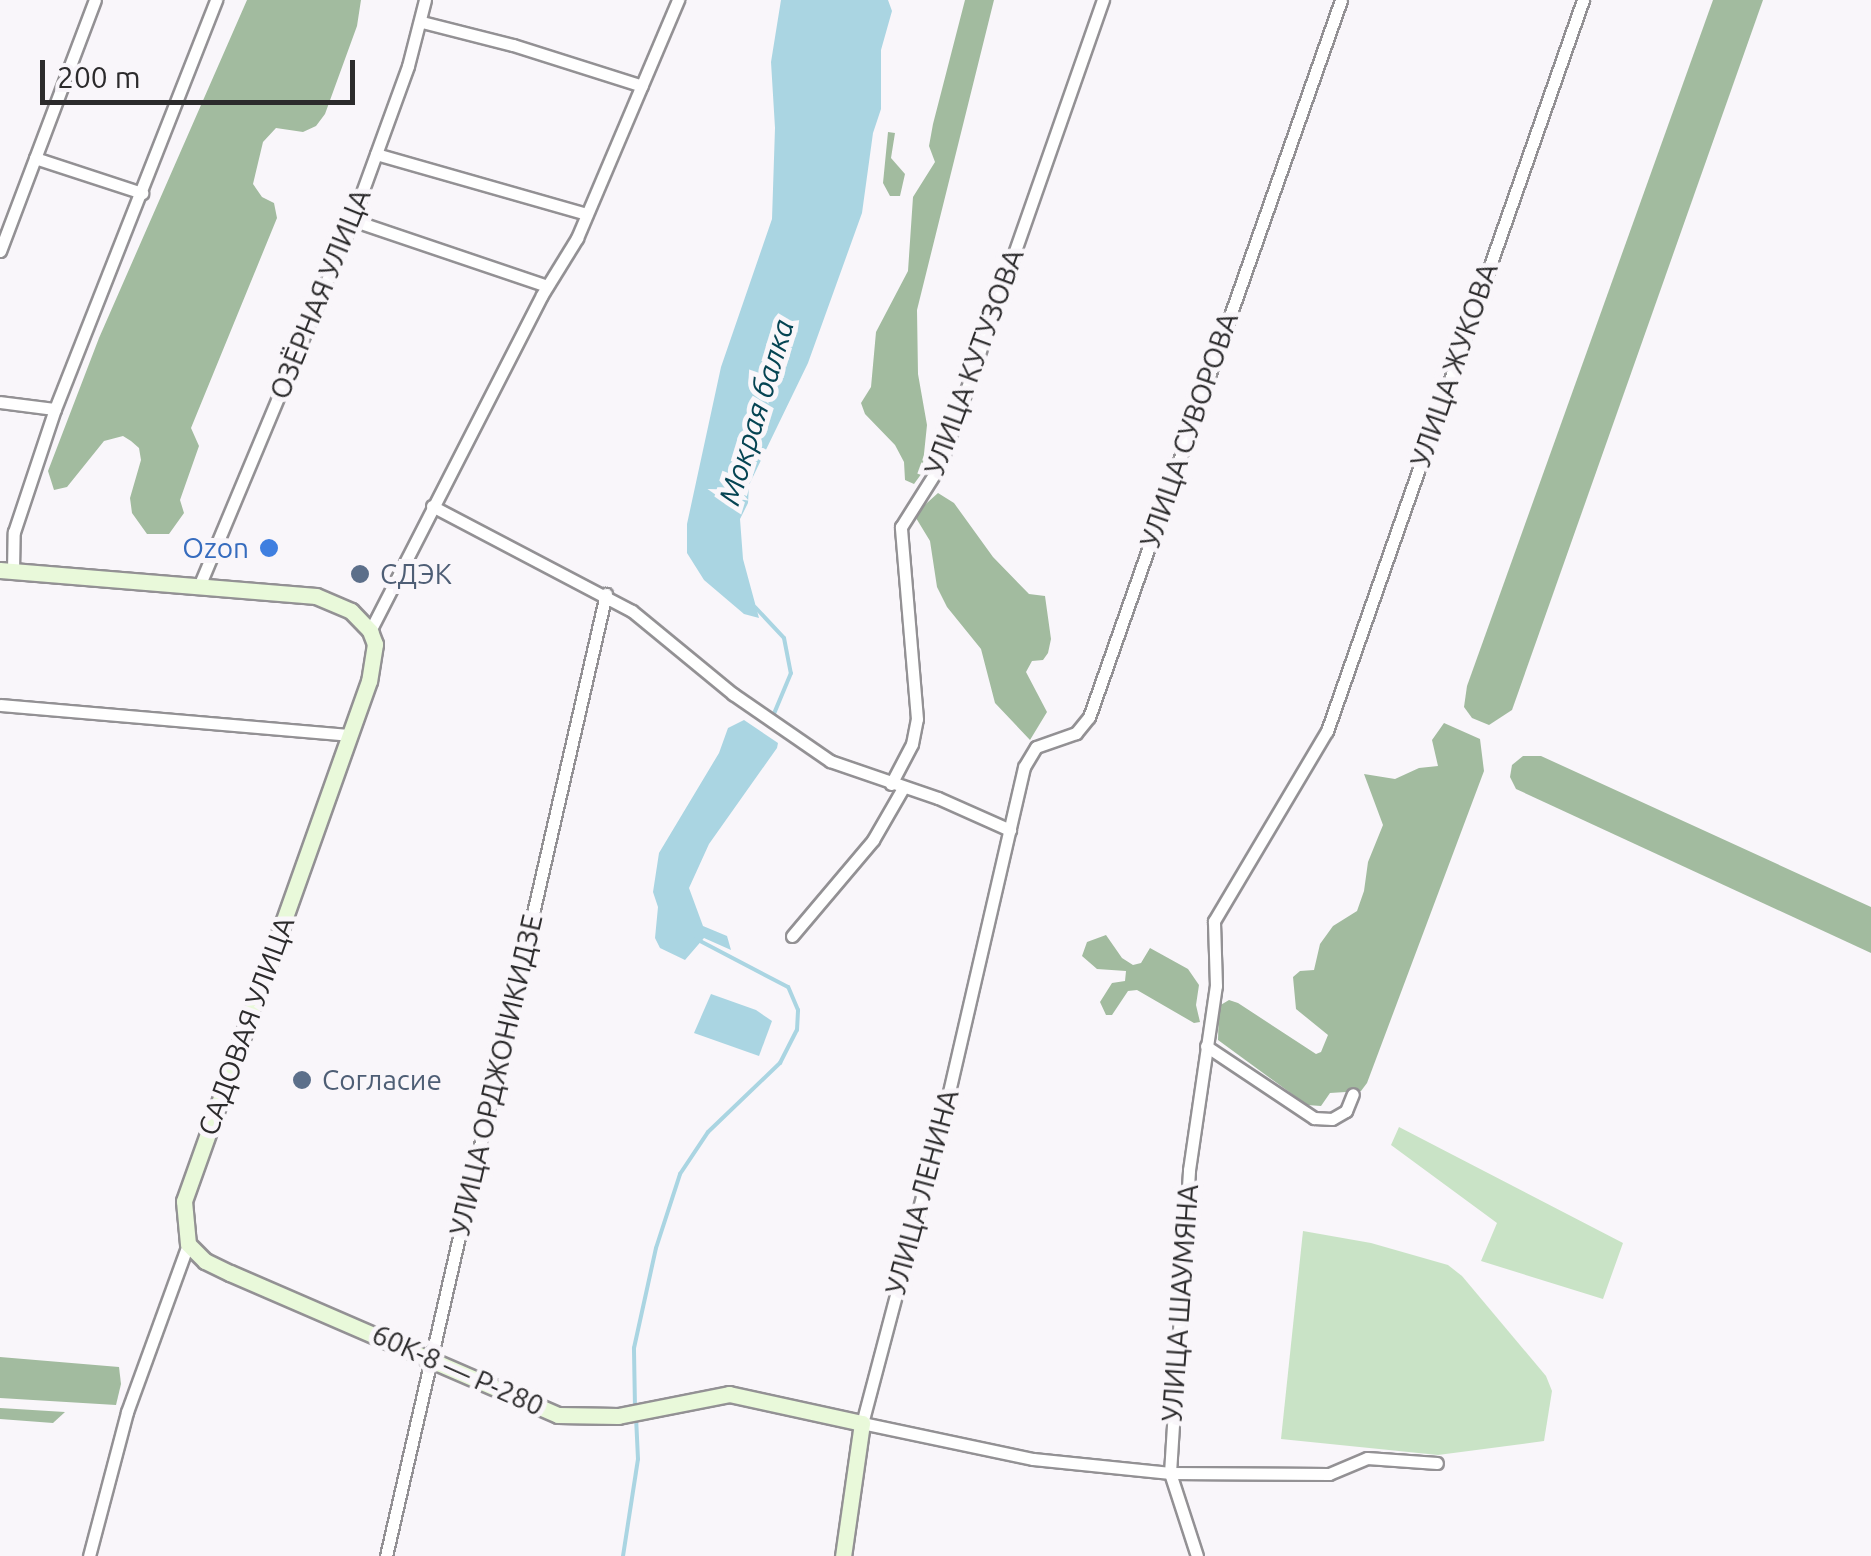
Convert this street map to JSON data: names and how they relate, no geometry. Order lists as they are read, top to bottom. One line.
{"streets":{"street":["ОЗЁРНАЯ УЛИЦА","УЛИЦА КУТУЗОВА","УЛИЦА ЖУКОВА","УЛИЦА СУВОРОВА","САДОВАЯ УЛИЦА","УЛИЦА ОРДЖОНИКИДЗЕ","УЛИЦА ЛЕНИНА","УЛИЦА ШАУМЯНА","60К-8 — Р-280"]},"crossings":[["УЛИЦА ЖУКОВА","УЛИЦА ШАУМЯНА"],["УЛИЦА СУВОРОВА","УЛИЦА ЛЕНИНА"],["САДОВАЯ УЛИЦА","60К-8 — Р-280"],["УЛИЦА ОРДЖОНИКИДЗЕ","60К-8 — Р-280"],["УЛИЦА ЛЕНИНА","60К-8 — Р-280"]],"water":["Мокрая балка"],"places":["Ozon","СДЭК","Согласие"],"scale_bar":"200 m"}
